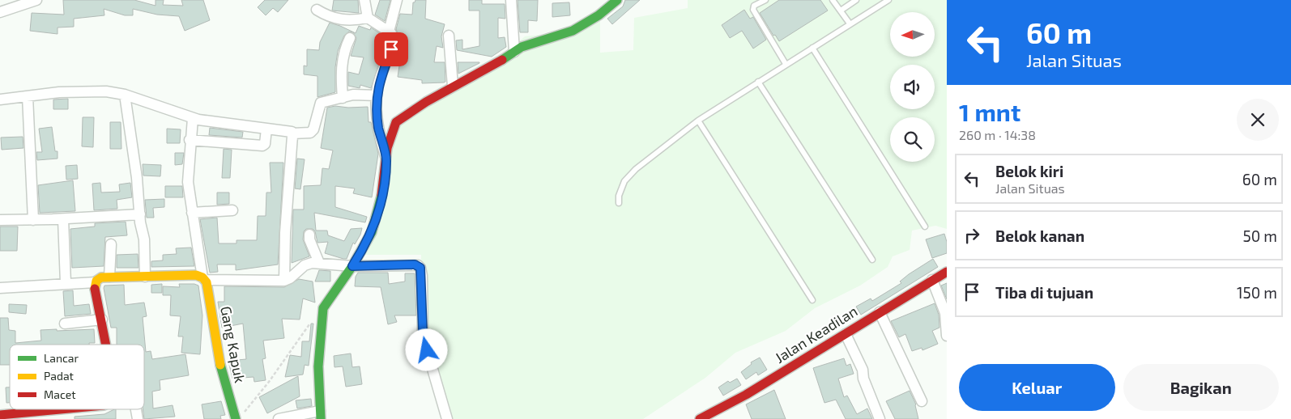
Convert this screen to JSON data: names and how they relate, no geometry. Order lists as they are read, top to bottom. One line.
{"streets":{"street":["Jalan Keadilan","Gang Kapuk"]},"legend":["Lancar","Padat","Macet"],"north":"left","page":{"turn":["60 m","Jalan Situas"],"heading":["1 mnt","260 m · 14:38"],"list":[{"name":"Belok kiri","note":"Jalan Situas","value":"60 m"},{"name":"Belok kanan","value":"50 m"},{"name":"Tiba di tujuan","value":"150 m"}],"buttons":["Keluar","Bagikan"]}}
